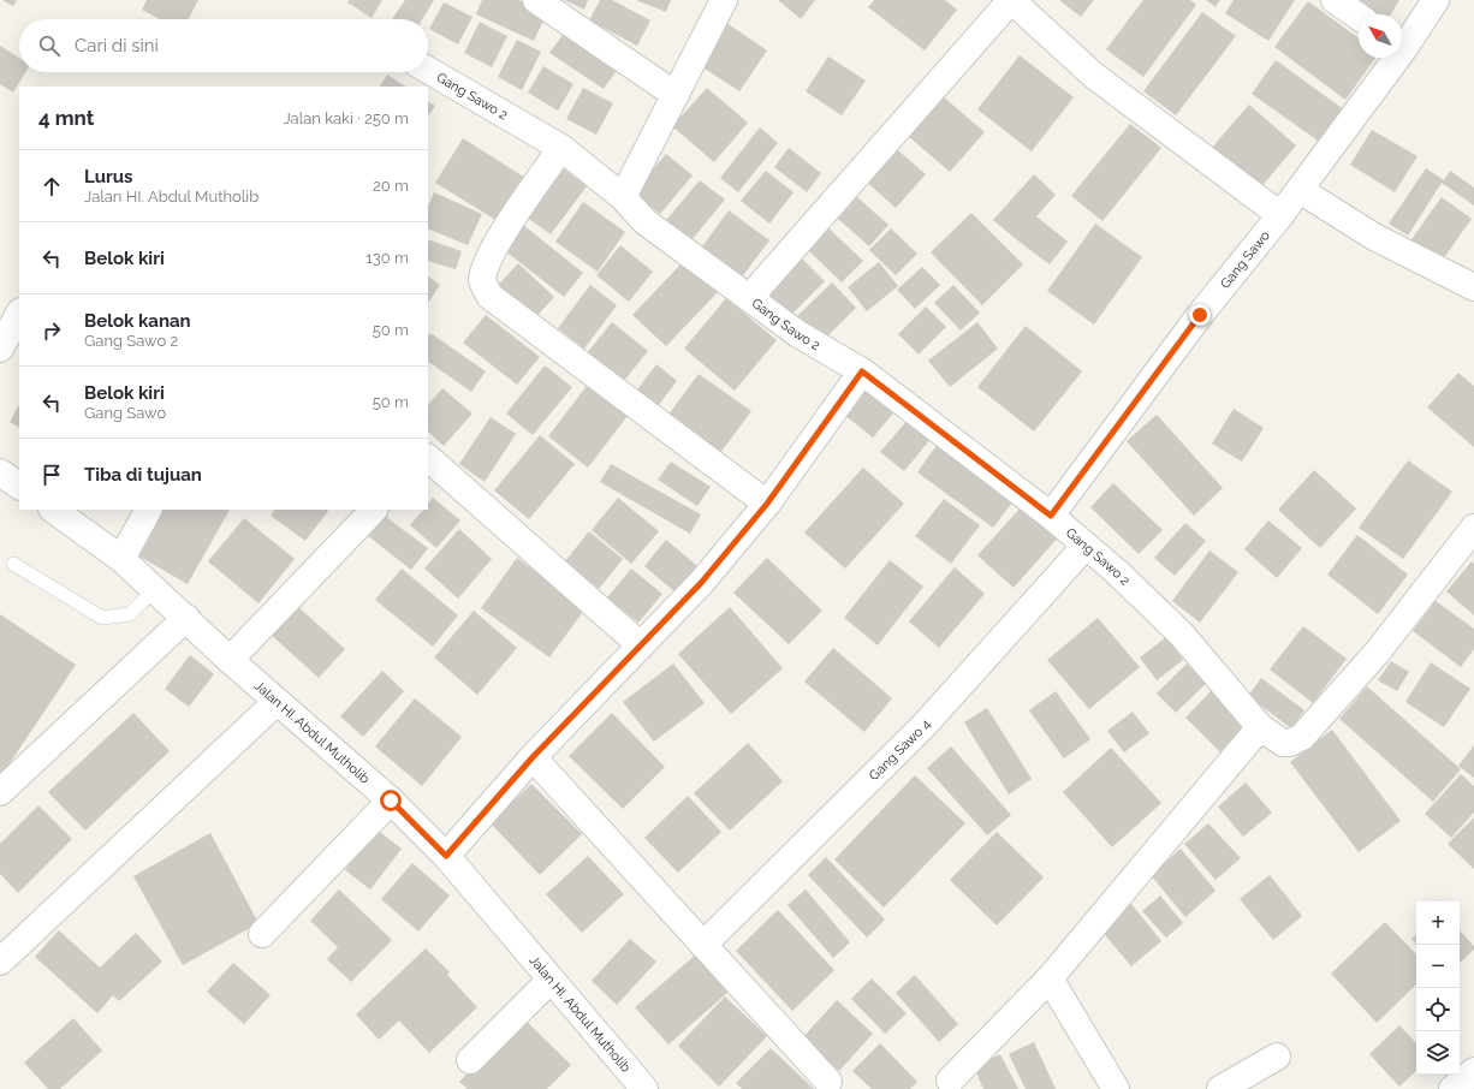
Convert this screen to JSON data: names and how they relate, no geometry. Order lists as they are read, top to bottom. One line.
{"streets":{"street":["Gang Sawo 2","Gang Sawo","Jalan HI. Abdul Mutholib","Gang Sawo 4"]},"crossings":[["Gang Sawo 2","Gang Sawo"],["Gang Sawo 2","Gang Sawo 4"]],"north":"top left","page":{"search":"Cari di sini","heading":["4 mnt","Jalan kaki · 250 m"],"list":[["Lurus","Jalan HI. Abdul Mutholib","20 m"],["Belok kiri","130 m"],["Belok kanan","Gang Sawo 2","50 m"],["Belok kiri","Gang Sawo","50 m"],"Tiba di tujuan"],"map_buttons":["+","−"]}}
